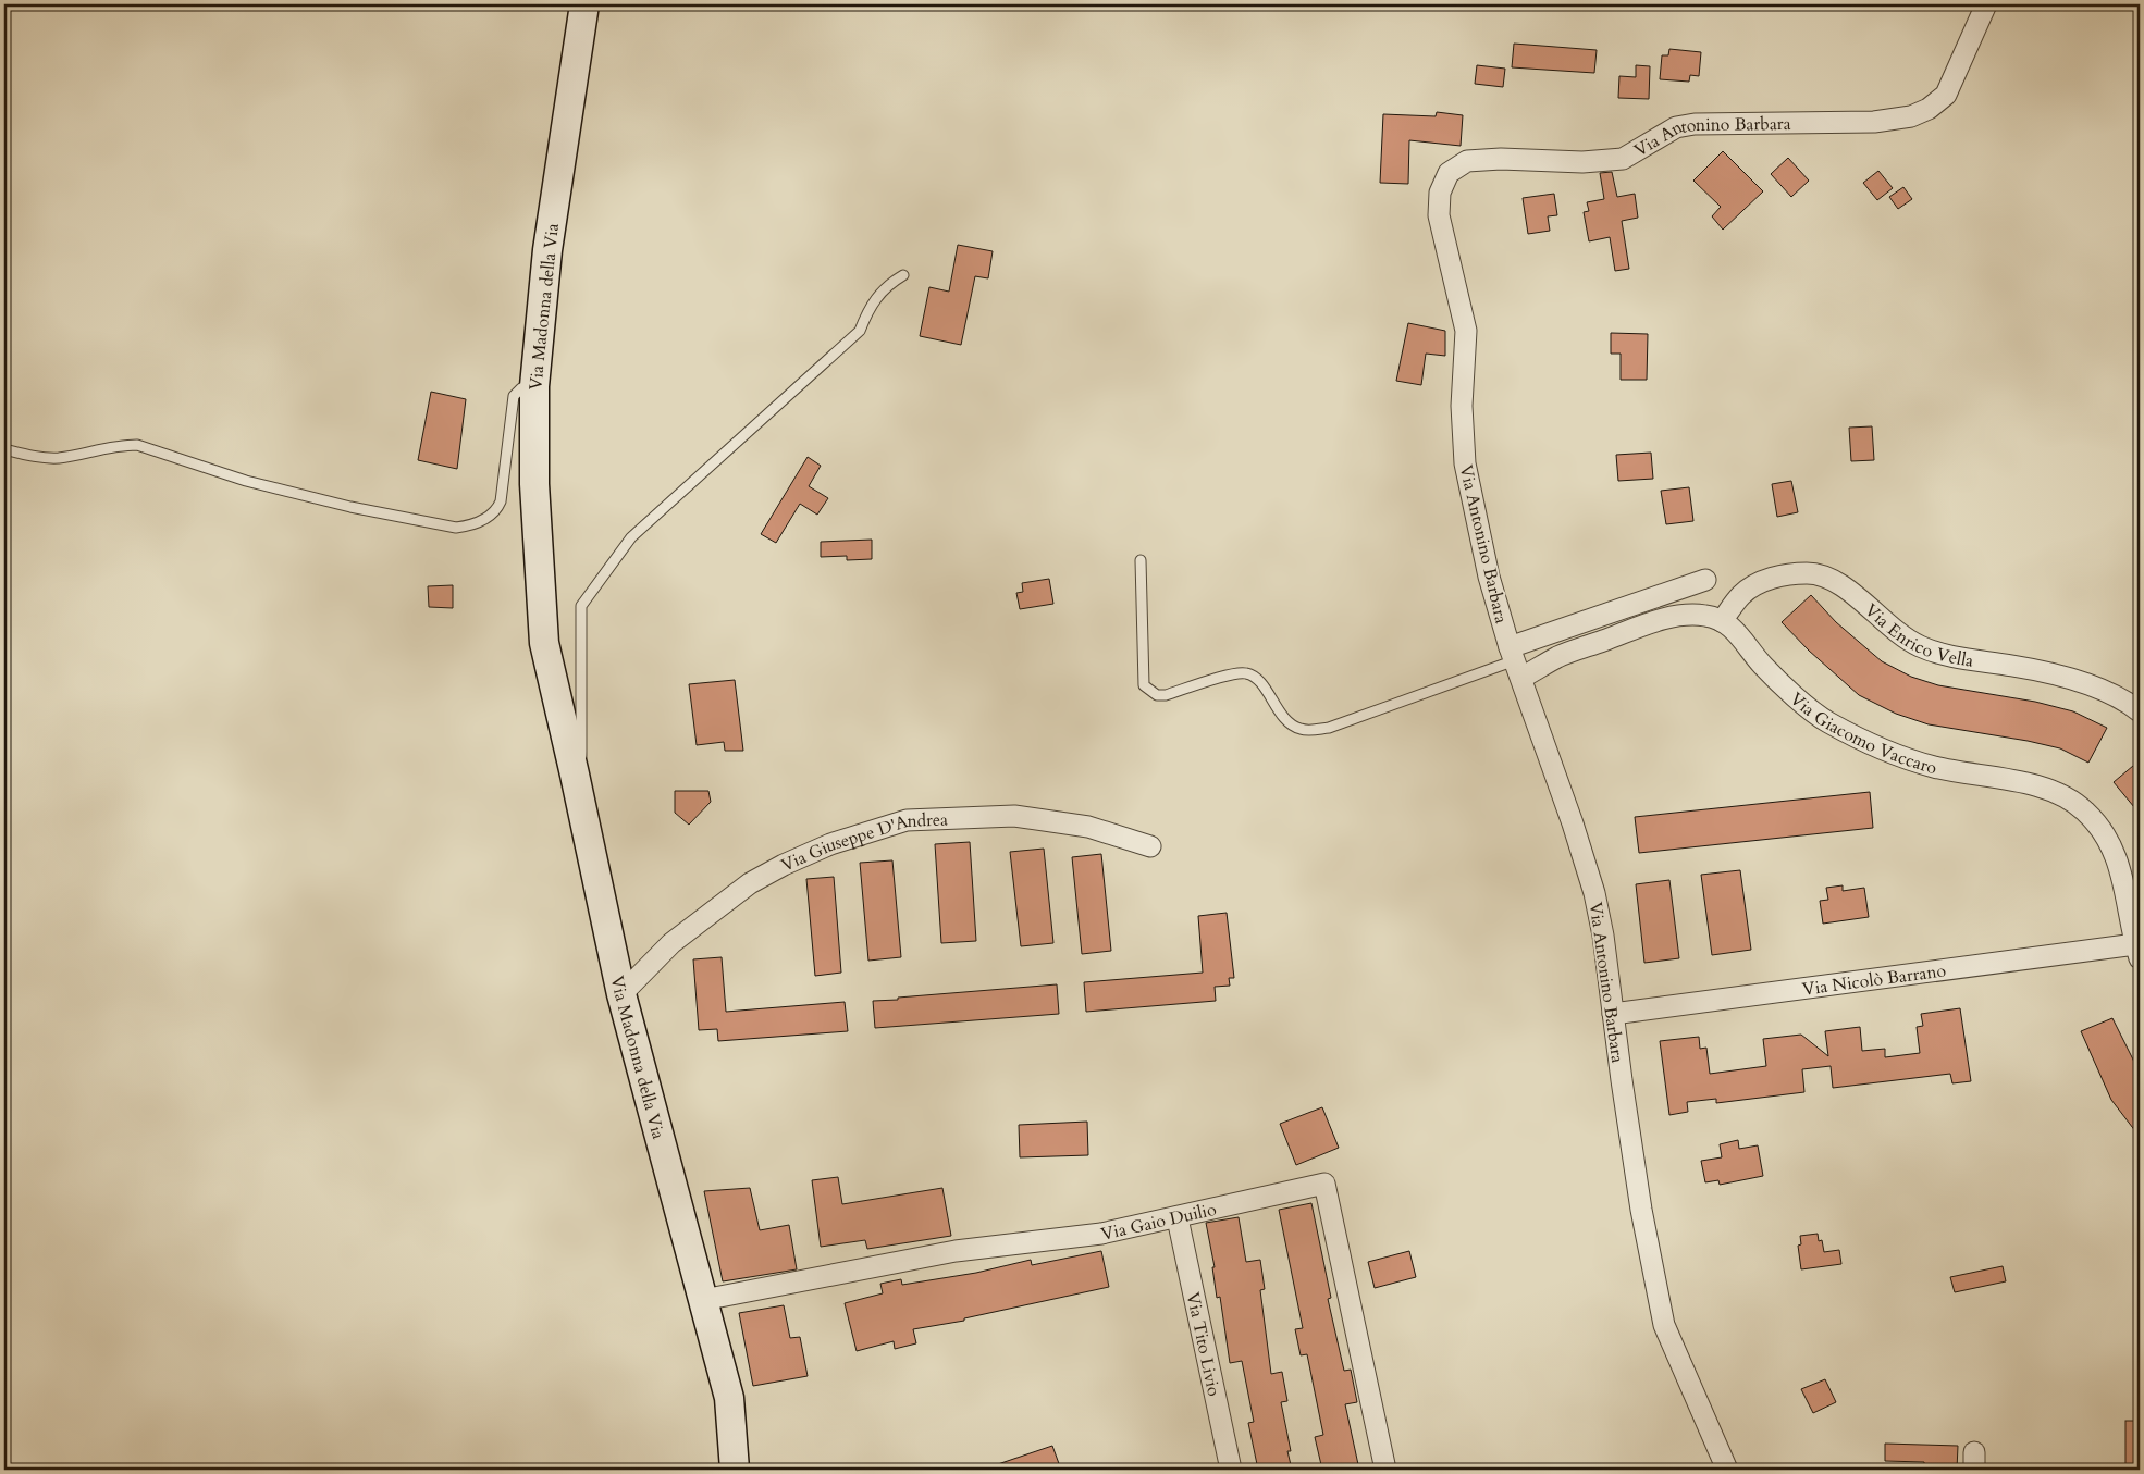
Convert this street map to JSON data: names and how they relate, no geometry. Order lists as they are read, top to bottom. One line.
{"streets":{"street":["Via Antonino Barbara","Via Madonna della Via","Via Enrico Vella","Via Giacomo Vaccaro","Via Giuseppe D'Andrea","Via Nicolò Barrano","Via Gaio Duilio","Via Tito Livio"]},"crossings":[["Via Antonino Barbara","Via Giacomo Vaccaro"],["Via Antonino Barbara","Via Nicolò Barrano"],["Via Madonna della Via","Via Giuseppe D'Andrea"],["Via Madonna della Via","Via Gaio Duilio"],["Via Enrico Vella","Via Giacomo Vaccaro"],["Via Giacomo Vaccaro","Via Nicolò Barrano"],["Via Gaio Duilio","Via Tito Livio"]]}
